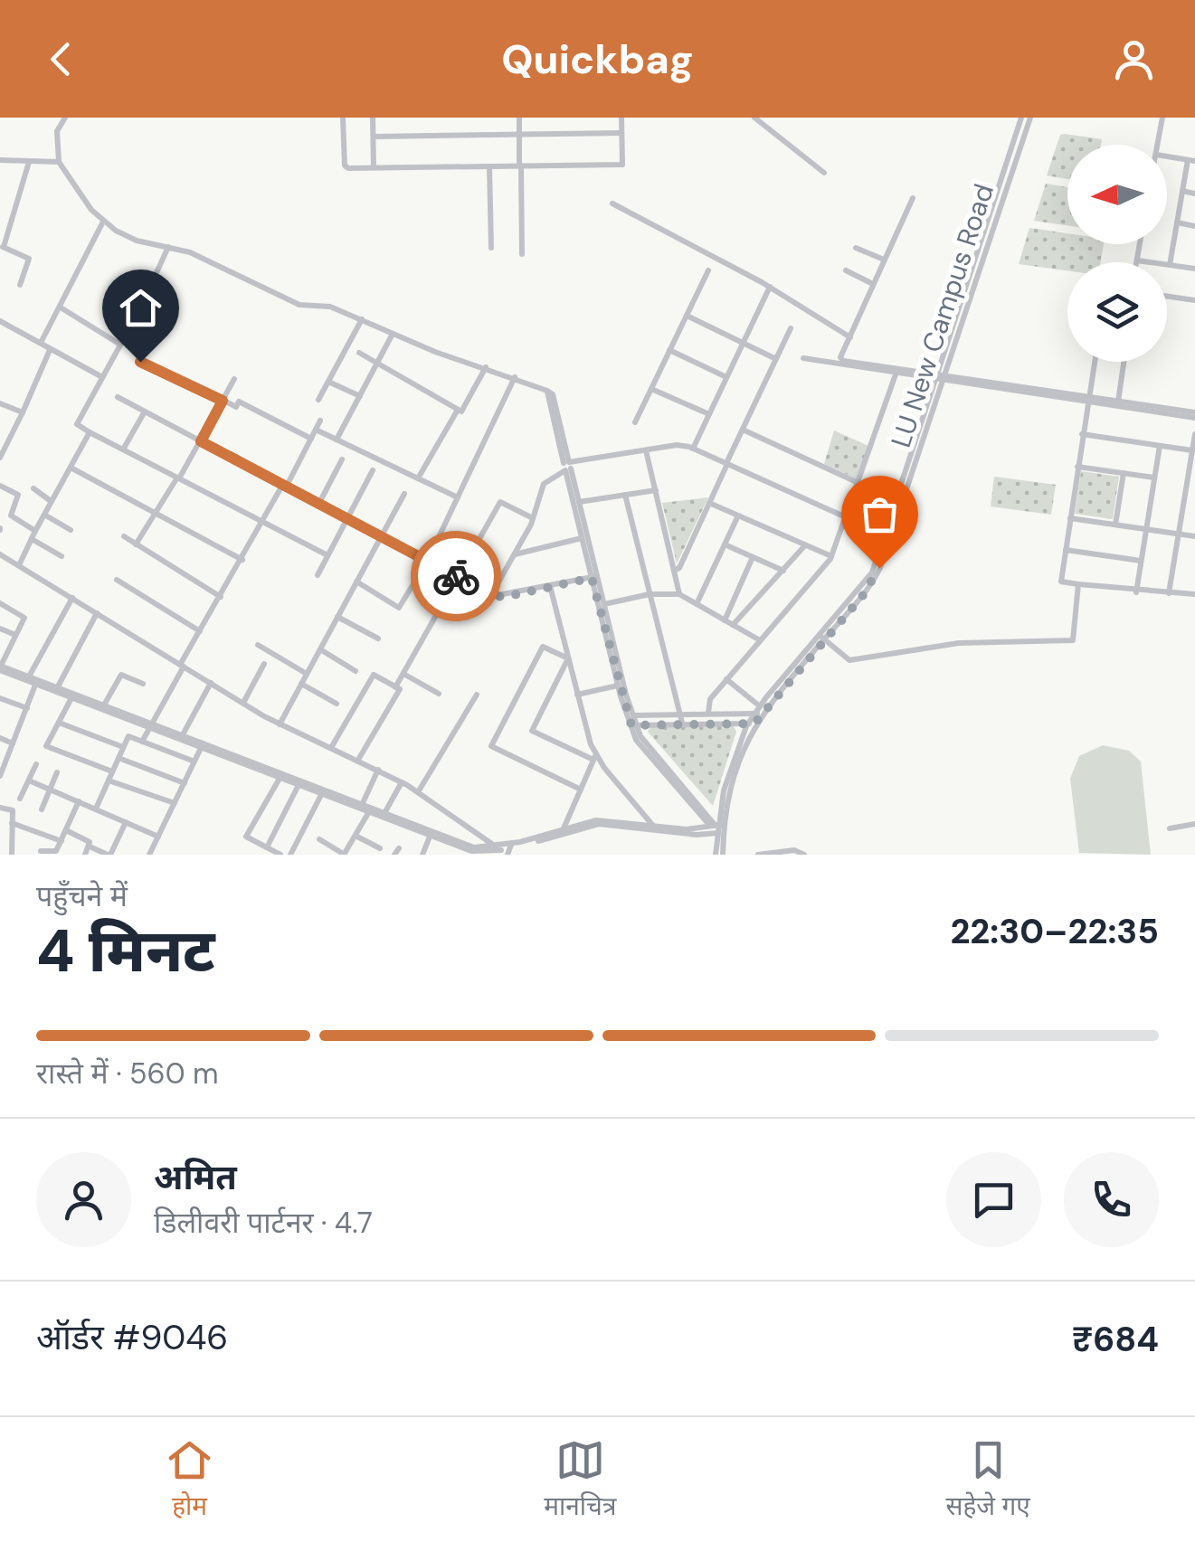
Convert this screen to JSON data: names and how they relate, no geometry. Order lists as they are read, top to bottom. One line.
{"streets":{"street":["LU New Campus Road"]},"north":"left","page":{"header":"Quickbag","heading":["4 मिनट","पहुँचने में","22:30–22:35"],"panel":["अमित","डिलीवरी पार्टनर · 4.7","ऑर्डर #9046","₹684"],"bar":"रास्ते में · 560 m","tabs":["होम","मानचित्र","सहेजे गए"]}}
